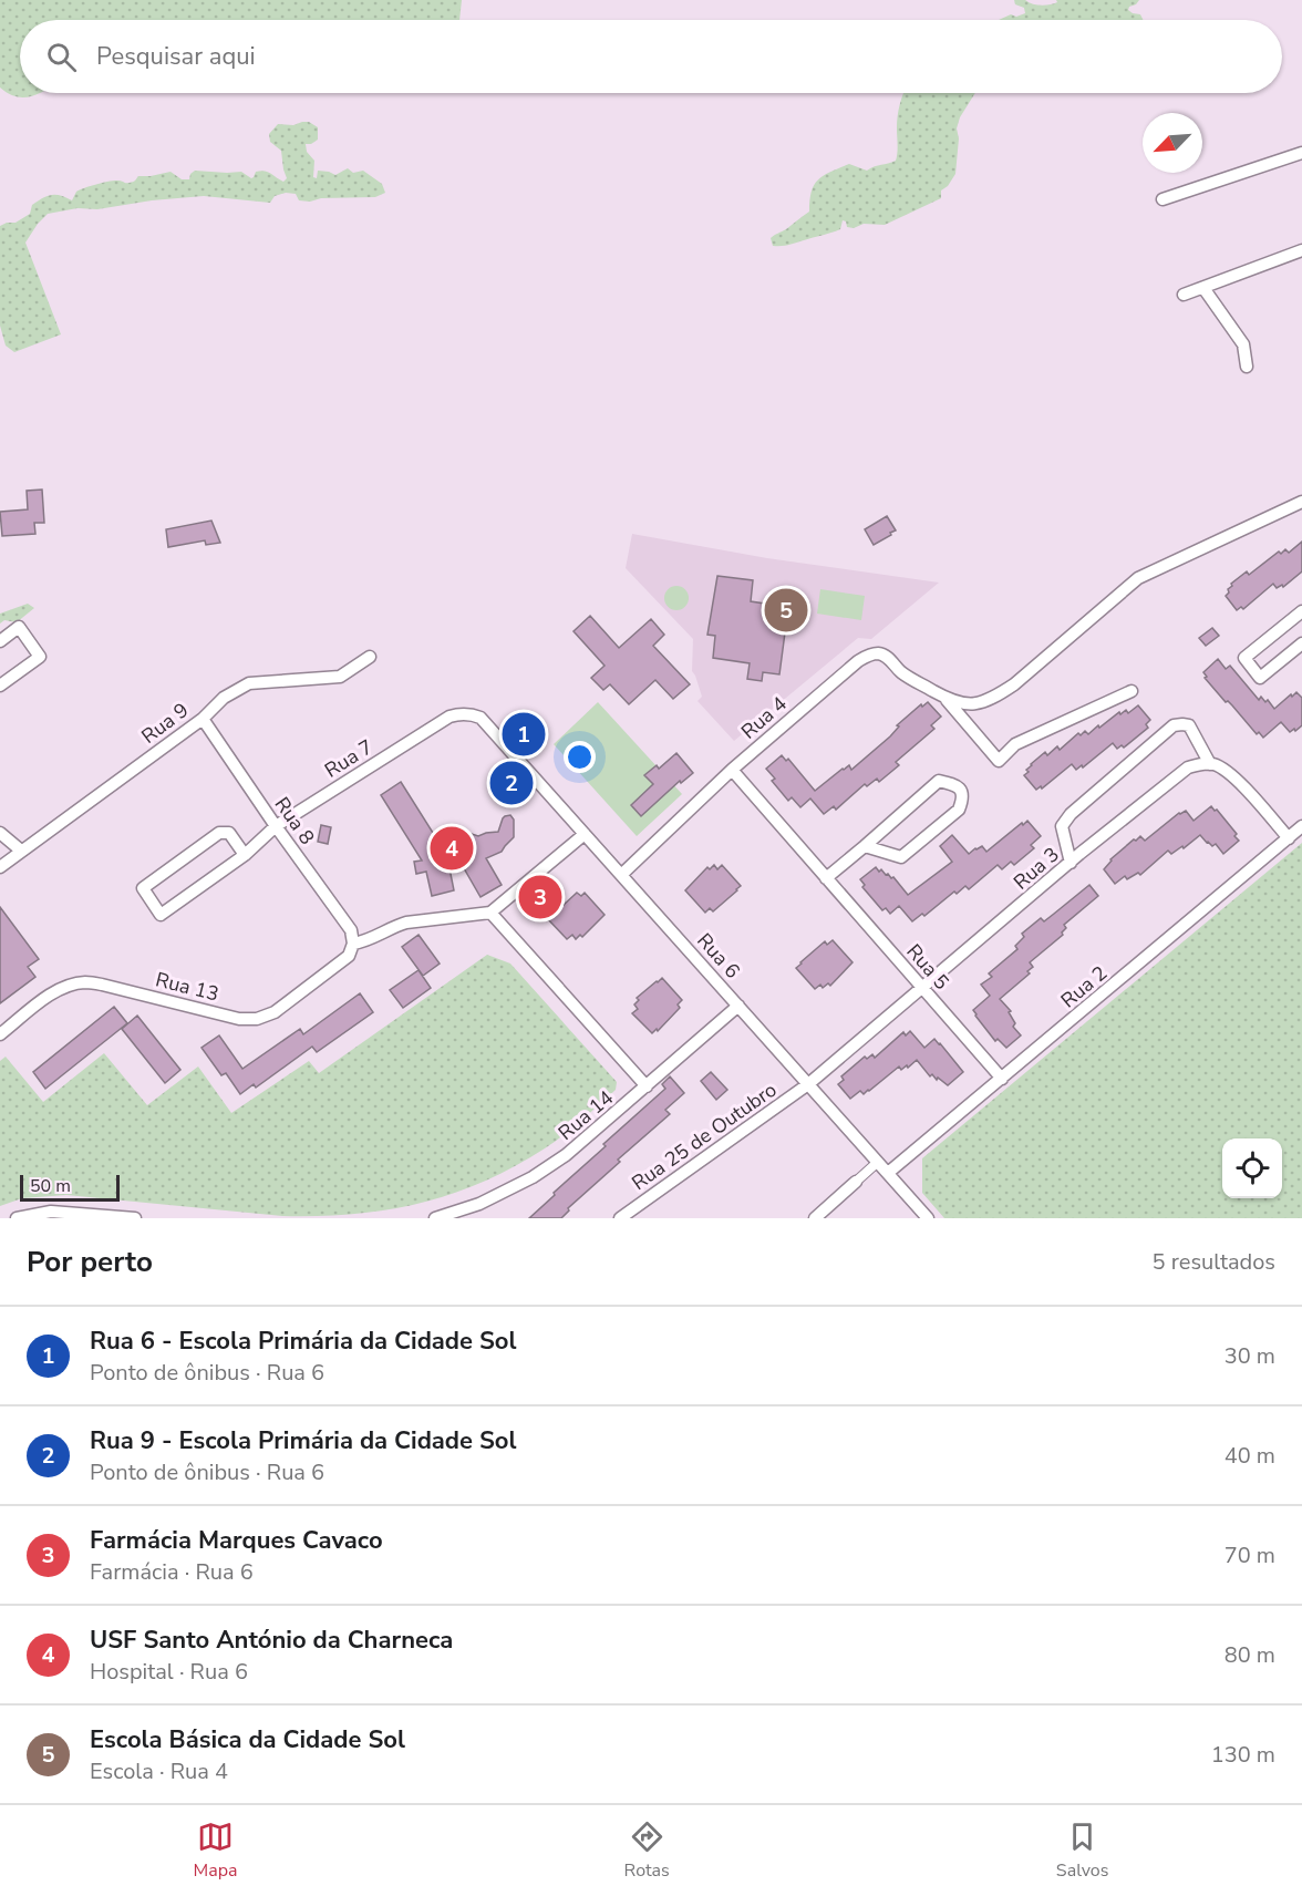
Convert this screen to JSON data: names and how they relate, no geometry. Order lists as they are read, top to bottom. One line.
{"streets":{"street":["Rua 4","Rua 9","Rua 7","Rua 8","Rua 3","Rua 6","Rua 5","Rua 13","Rua 2","Rua 14","Rua 25 de Outubro"]},"crossings":[["Rua 4","Rua 6"],["Rua 4","Rua 5"],["Rua 9","Rua 8"],["Rua 7","Rua 8"],["Rua 7","Rua 6"],["Rua 8","Rua 13"],["Rua 3","Rua 6"],["Rua 3","Rua 5"],["Rua 3","Rua 25 de Outubro"],["Rua 6","Rua 2"],["Rua 6","Rua 14"],["Rua 6","Rua 25 de Outubro"],["Rua 5","Rua 2"]],"scale_bar":"50 m","north":"bottom left","page":{"search":"Pesquisar aqui","pins":["5","1","2","4","3"],"scale":"50 m","heading":["Por perto","5 resultados"],"list":[{"mark":"1","name":"Rua 6 - Escola Primária da Cidade Sol","note":"Ponto de ônibus · Rua 6","value":"30 m"},{"mark":"2","name":"Rua 9 - Escola Primária da Cidade Sol","note":"Ponto de ônibus · Rua 6","value":"40 m"},{"mark":"3","name":"Farmácia Marques Cavaco","note":"Farmácia · Rua 6","value":"70 m"},{"mark":"4","name":"USF Santo António da Charneca","note":"Hospital · Rua 6","value":"80 m"},{"mark":"5","name":"Escola Básica da Cidade Sol","note":"Escola · Rua 4","value":"130 m"}],"nav":["Mapa","Rotas","Salvos"]}}
